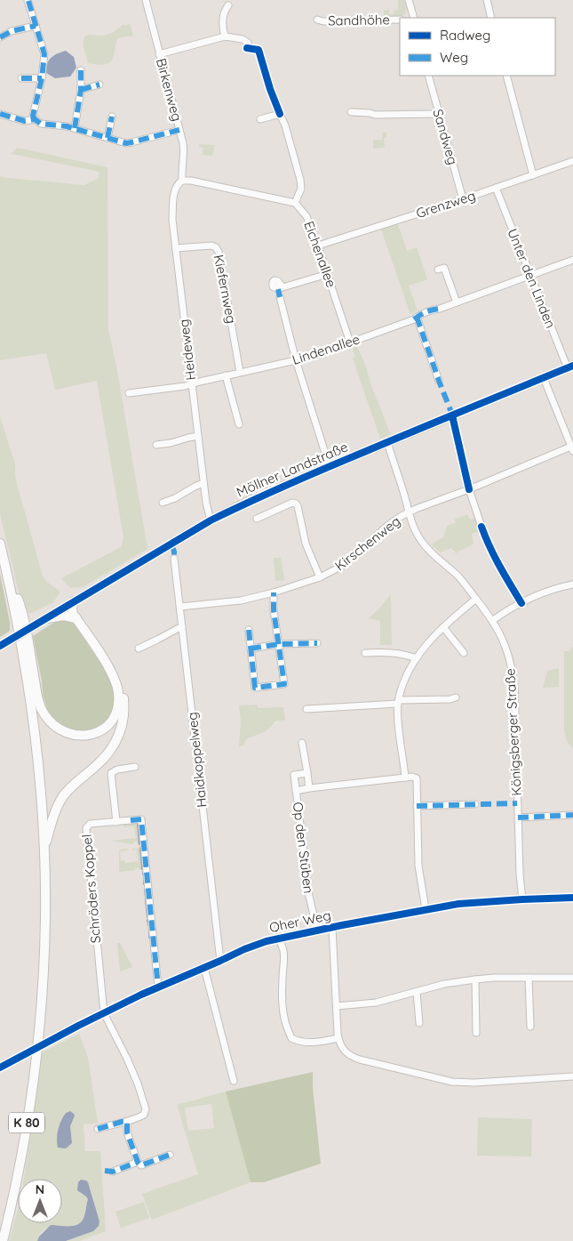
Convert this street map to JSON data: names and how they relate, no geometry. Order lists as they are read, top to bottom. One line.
{"streets":{"highway":["K 80"],"main road":["Möllner Landstraße"],"street":["Sandhöhe","Birkenweg","Sandweg","Grenzweg","Eichenallee","Unter den Linden","Kiefernweg","Heideweg","Lindenallee","Kirschenweg","Königsberger Straße","Haidkoppelweg","Op den Stüben","Schröders Koppel","Oher Weg"]},"crossings":[["Birkenweg","Heideweg"],["Sandweg","Grenzweg"],["Grenzweg","Eichenallee"],["Grenzweg","Unter den Linden"],["Eichenallee","Lindenallee"],["Unter den Linden","Lindenallee"],["Unter den Linden","Möllner Landstraße"],["Kiefernweg","Heideweg"],["Kiefernweg","Lindenallee"],["Heideweg","Lindenallee"],["Heideweg","Möllner Landstraße"],["Möllner Landstraße","Königsberger Straße"],["Kirschenweg","Königsberger Straße"],["Kirschenweg","Haidkoppelweg"],["Königsberger Straße","Oher Weg"],["Haidkoppelweg","Oher Weg"],["Op den Stüben","Oher Weg"],["Schröders Koppel","Oher Weg"]],"legend":["Radweg","Weg"],"north":"top"}
